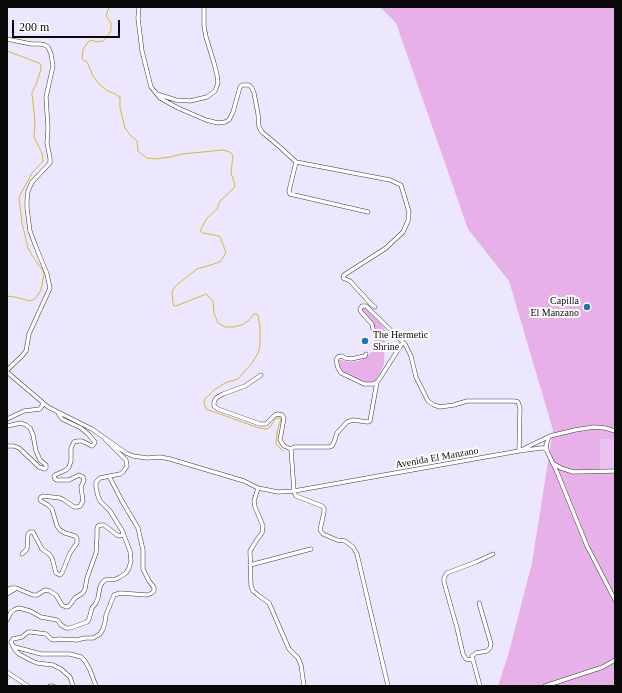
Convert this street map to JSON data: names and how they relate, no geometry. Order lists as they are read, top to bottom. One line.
{"streets":{"street":["Avenida El Manzano"]},"places":["Capilla El Manzano","The Hermetic Shrine"],"scale_bar":"200 m"}
